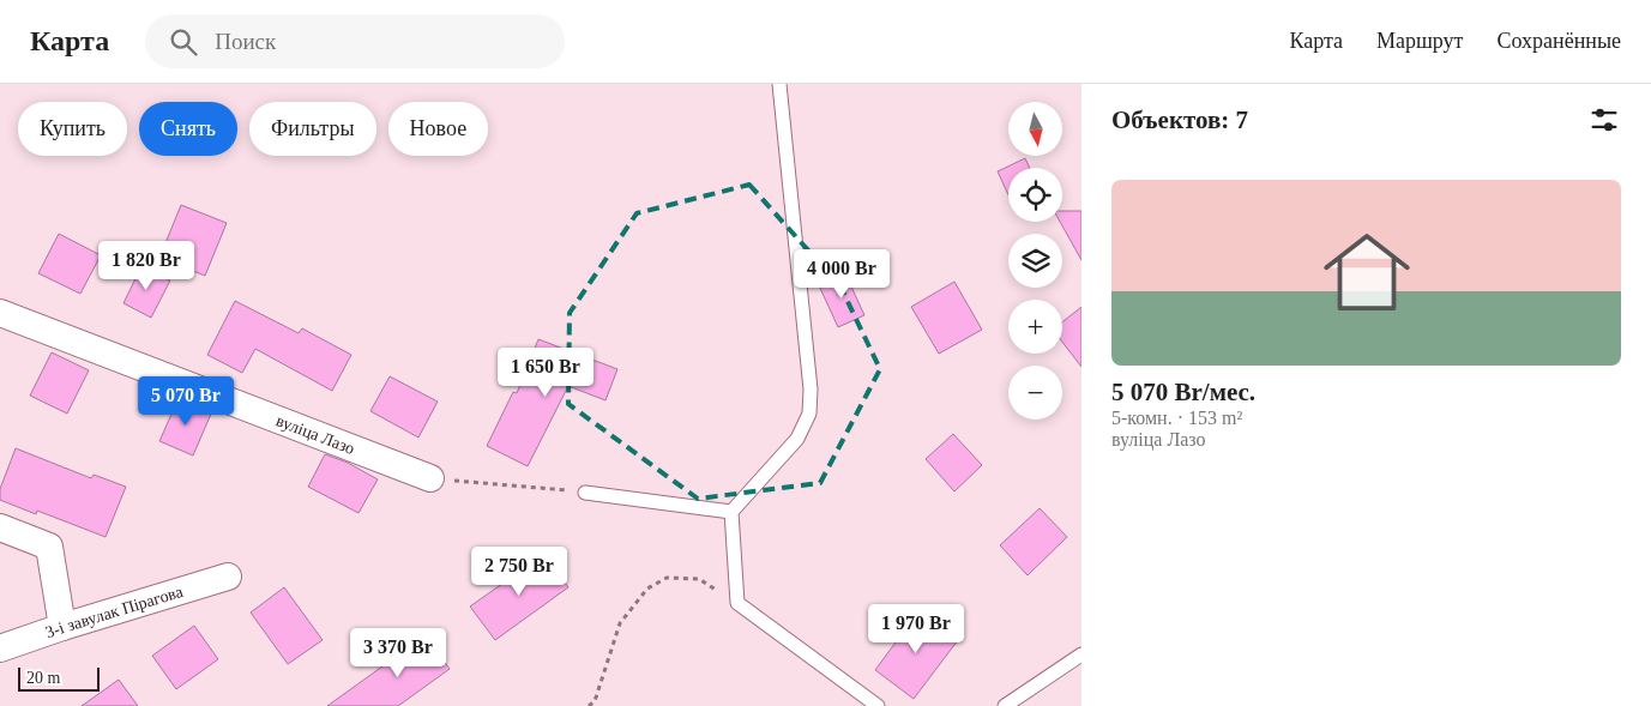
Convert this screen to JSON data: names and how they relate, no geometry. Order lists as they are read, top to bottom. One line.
{"streets":{"street":["вуліца Лазо","3-і завулак Пірагова"]},"scale_bar":"20 m","north":"bottom","page":{"header":"Карта","search":"Поиск","nav":["Карта","Маршрут","Сохранённые"],"heading":"Объектов: 7","map_buttons":["+","−"],"chip":["Купить","Снять","Фильтры","Новое"],"list":[{"name":"5 070 Br/мес.","note":"5-комн. · 153 m² · вуліца Лазо"}],"price":["1 820 Br","4 000 Br","1 650 Br","5 070 Br","2 750 Br","1 970 Br","3 370 Br"],"scale":"20 m"}}
